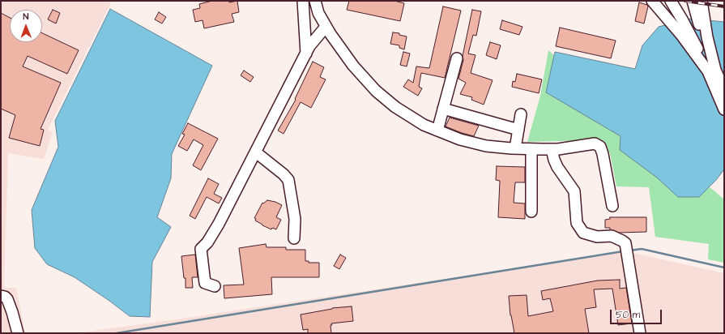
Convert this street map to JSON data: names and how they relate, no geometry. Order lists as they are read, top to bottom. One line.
{"scale_bar":"50 m","north":"top"}
